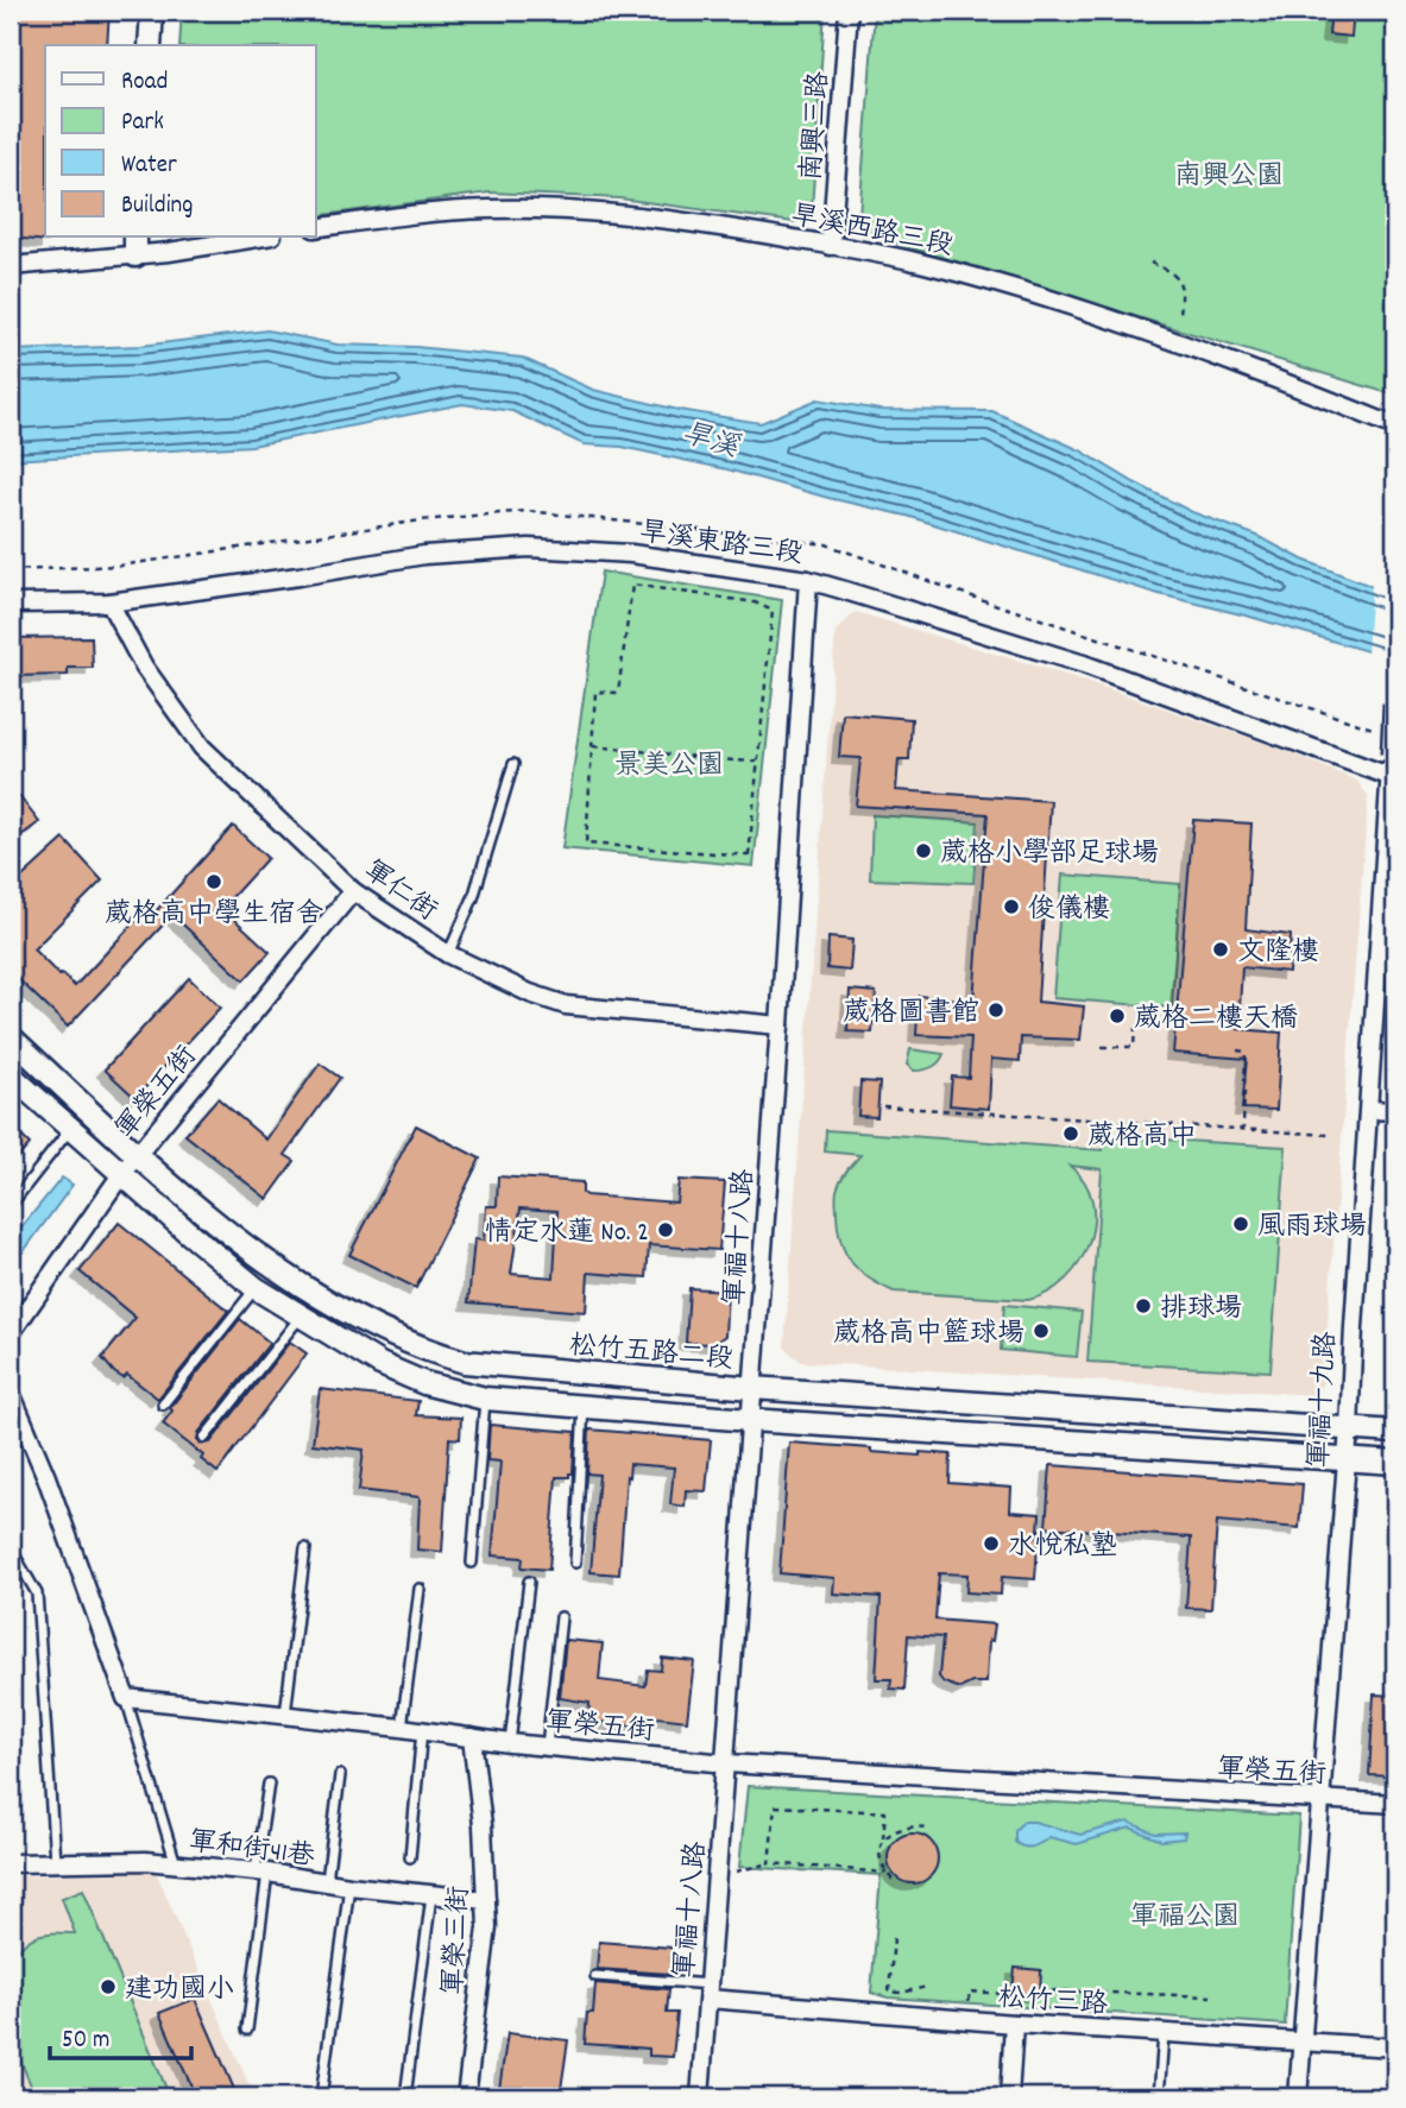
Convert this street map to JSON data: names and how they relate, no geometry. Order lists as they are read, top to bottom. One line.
{"streets":{"street":["南興三路","旱溪西路三段","旱溪東路三段","軍仁街","軍榮五街","軍福十八路","松竹五路二段","軍福十九路","軍和街41巷","軍榮三街","松竹三路"]},"crossings":[["南興三路","旱溪西路三段"],["旱溪東路三段","軍仁街"],["旱溪東路三段","軍福十八路"],["旱溪東路三段","軍福十九路"],["軍仁街","軍榮五街"],["軍仁街","軍福十八路"],["軍榮五街","軍福十八路"],["軍榮五街","松竹五路二段"],["軍榮五街","軍福十九路"],["軍榮五街","軍榮三街"],["軍福十八路","松竹五路二段"],["軍福十八路","松竹三路"],["松竹五路二段","軍福十九路"],["軍福十九路","松竹三路"],["軍和街41巷","軍榮三街"]],"water":["旱溪"],"parks":["南興公園","景美公園","軍福公園"],"places":["葳格小學部足球場","葳格高中學生宿舍","俊儀樓","文隆樓","葳格圖書館","葳格二樓天橋","葳格高中","風雨球場","情定水蓮 No. 2","排球場","葳格高中籃球場","水悅私塾","建功國小"],"legend":["Road","Park","Water","Building"],"scale_bar":"50 m"}
